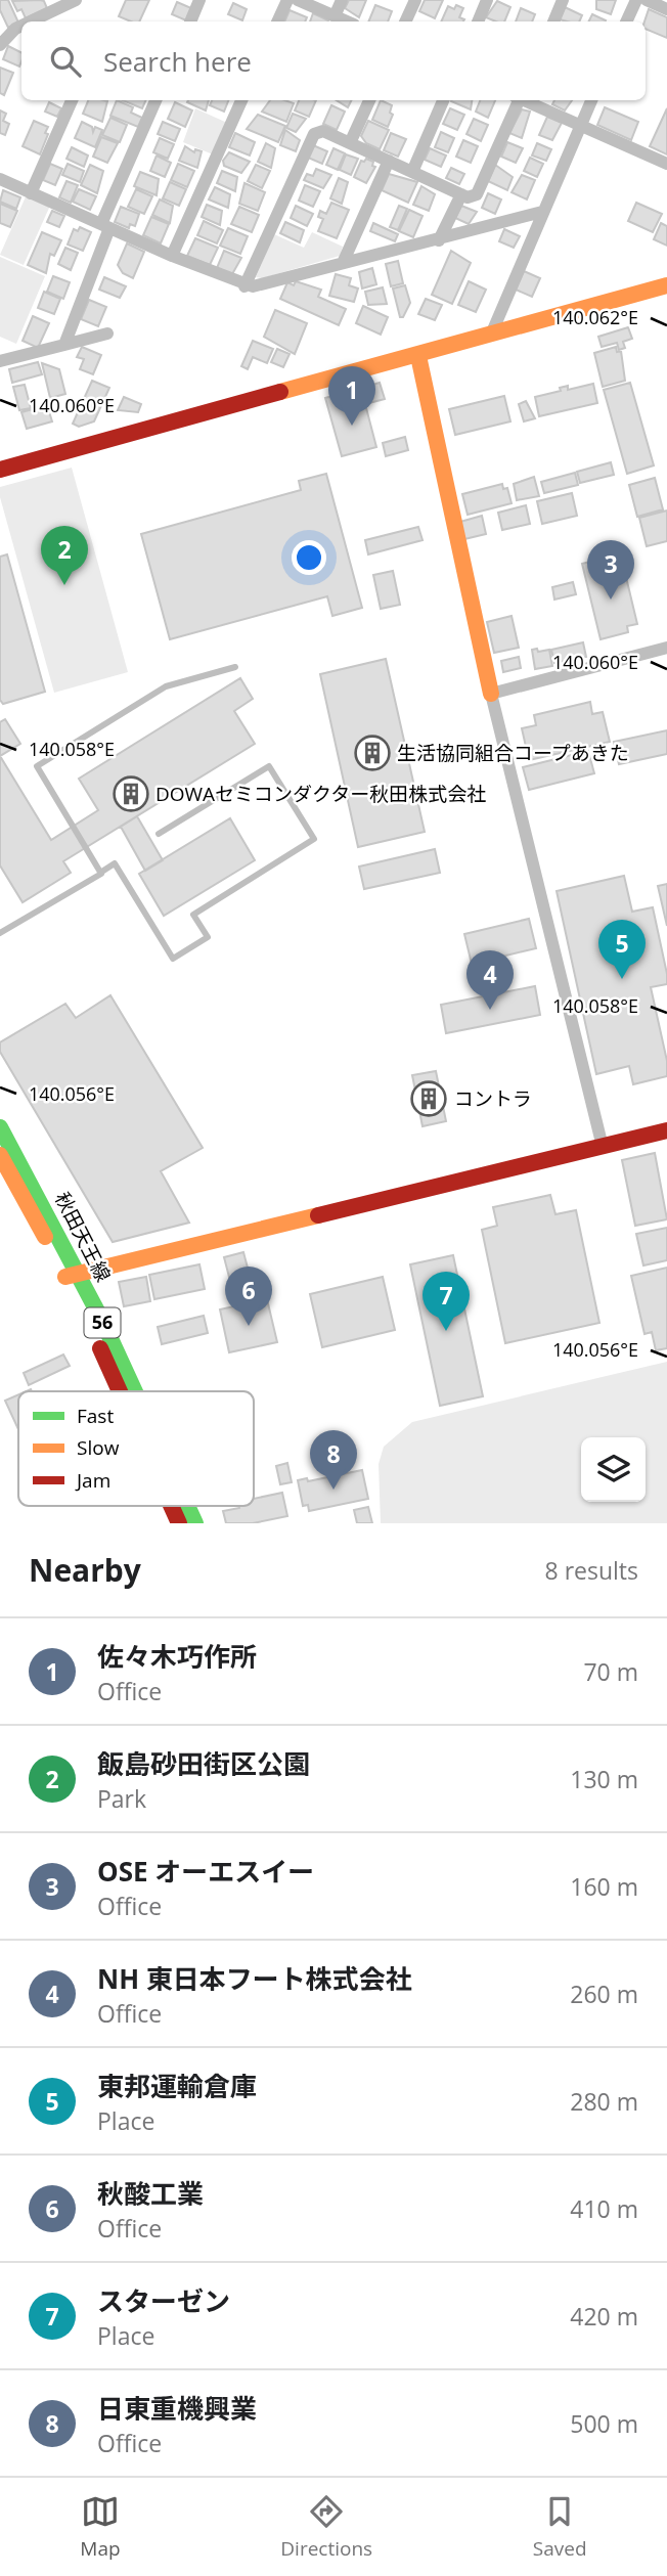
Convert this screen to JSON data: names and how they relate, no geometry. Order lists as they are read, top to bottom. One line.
{"streets":{"street":["秋田天王線","56"]},"places":{"building":["生活協同組合コープあきた","DOWAセミコンダクター秋田株式会社","コントラ"]},"legend":["Fast","Slow","Jam"],"page":{"search":"Search here","pins":["1","2","3","5","4","6","7","8"],"heading":["Nearby","8 results"],"list":[{"mark":"1","name":"佐々木巧作所","note":"Office","value":"70 m"},{"mark":"2","name":"飯島砂田街区公園","note":"Park","value":"130 m"},{"mark":"3","name":"OSE オーエスイー","note":"Office","value":"160 m"},{"mark":"4","name":"NH 東日本フート株式会社","note":"Office","value":"260 m"},{"mark":"5","name":"東邦運輸倉庫","note":"Place","value":"280 m"},{"mark":"6","name":"秋酸工業","note":"Office","value":"410 m"},{"mark":"7","name":"スターゼン","note":"Place","value":"420 m"},{"mark":"8","name":"日東重機興業","note":"Office","value":"500 m"}],"nav":["Map","Directions","Saved"]},"coordinates":["140.062°E","140.060°E","140.058°E","140.056°E"]}
